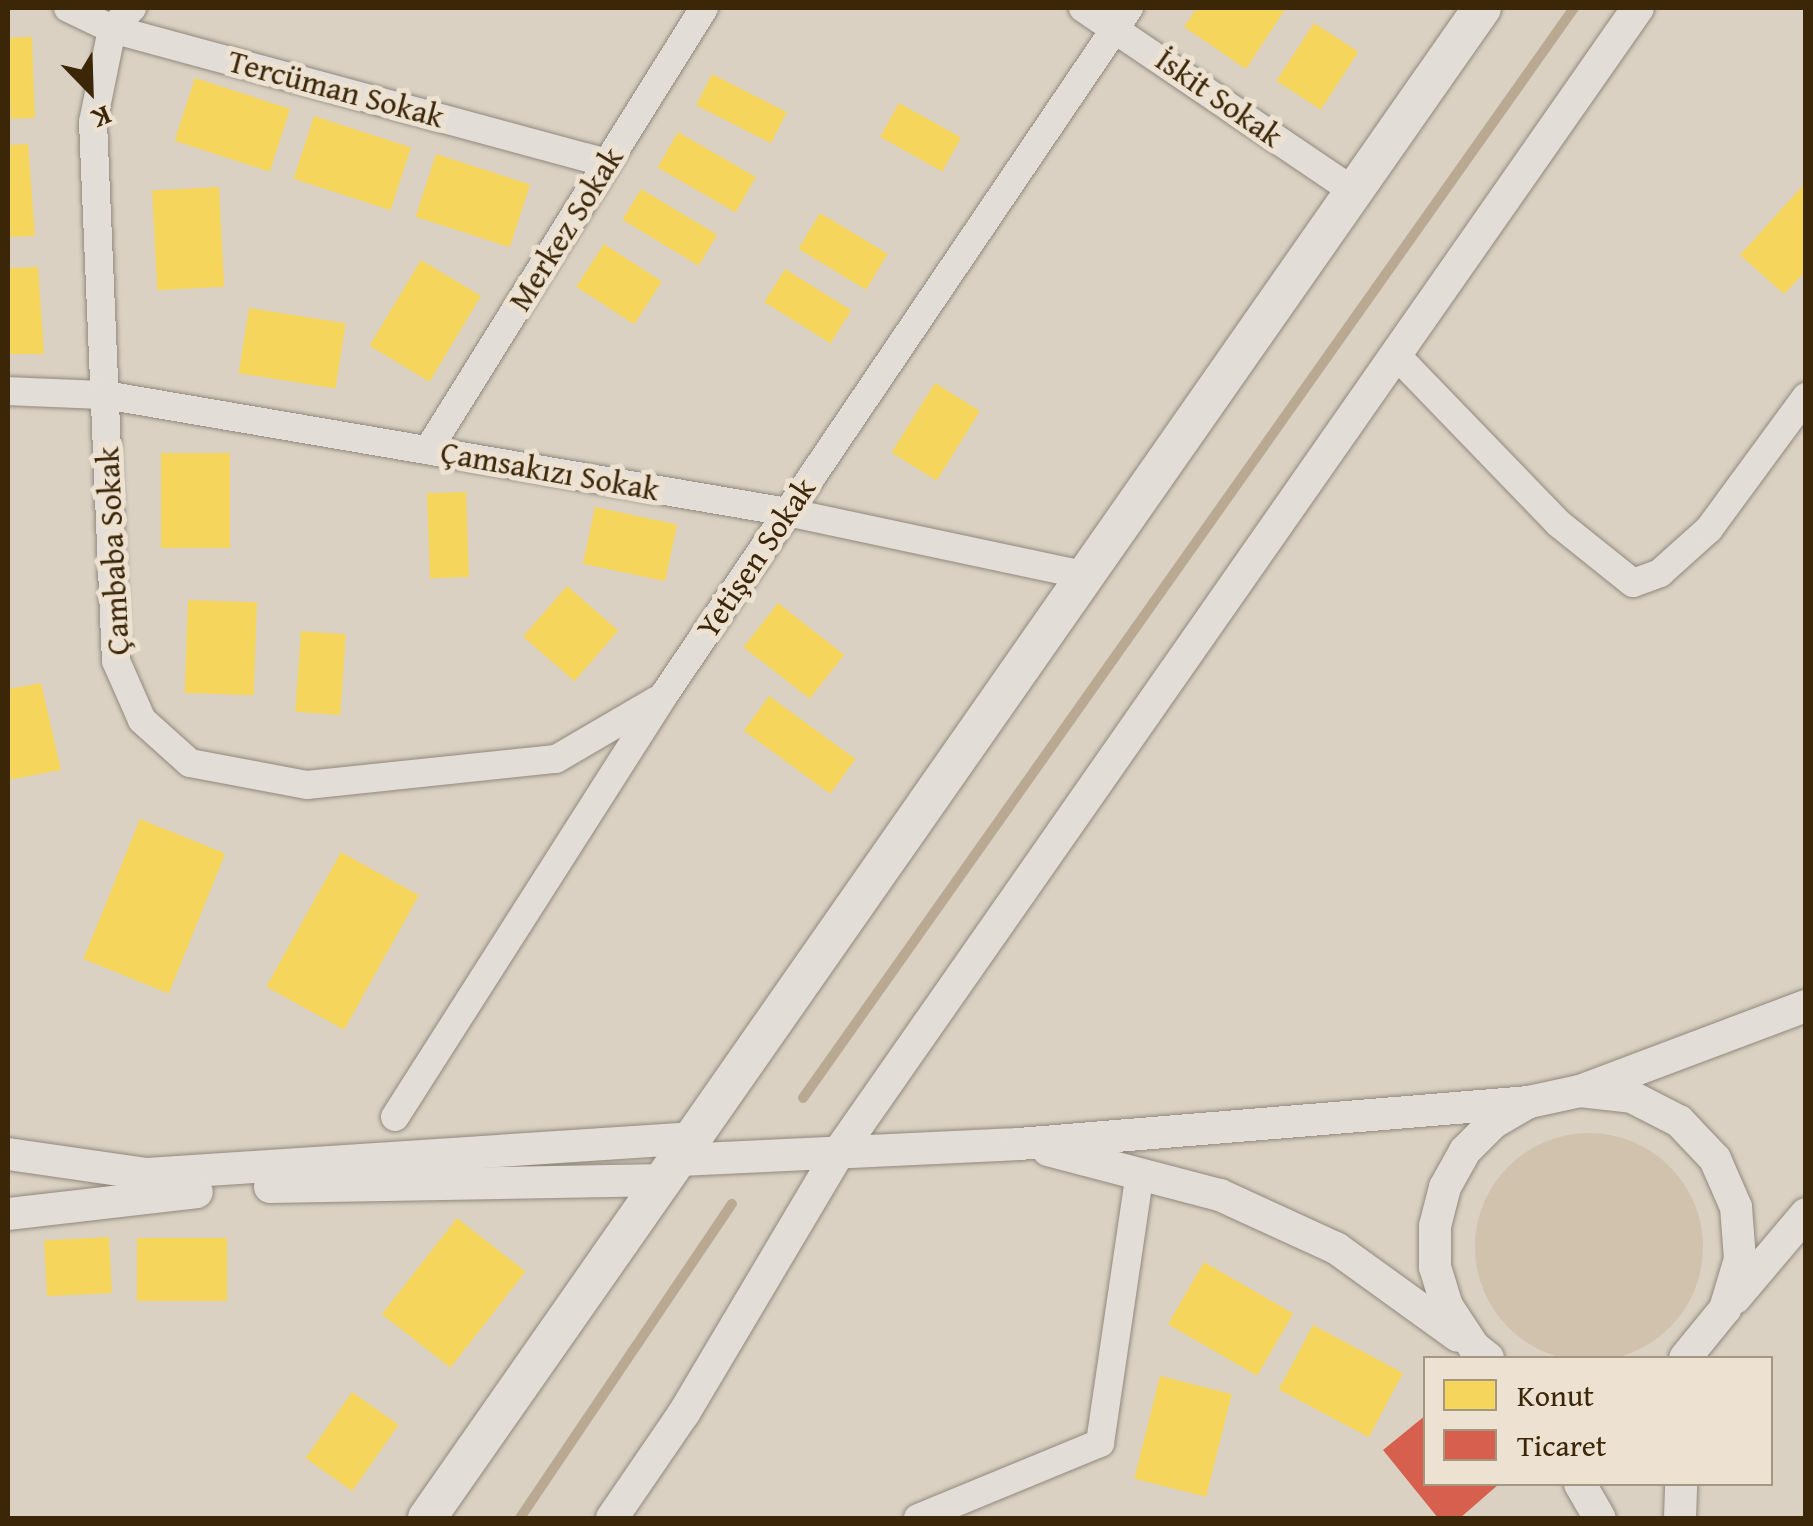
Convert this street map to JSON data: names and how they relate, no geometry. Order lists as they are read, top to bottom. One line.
{"streets":{"street":["Tercüman Sokak","İskit Sokak","Merkez Sokak","Çamsakızı Sokak","Çambaba Sokak","Yetişen Sokak"]},"crossings":[["Tercüman Sokak","Merkez Sokak"],["Tercüman Sokak","Çambaba Sokak"],["İskit Sokak","Yetişen Sokak"],["Merkez Sokak","Çamsakızı Sokak"],["Çamsakızı Sokak","Çambaba Sokak"],["Çamsakızı Sokak","Yetişen Sokak"],["Çambaba Sokak","Yetişen Sokak"]],"legend":["Konut","Ticaret"],"north":"bottom right"}
